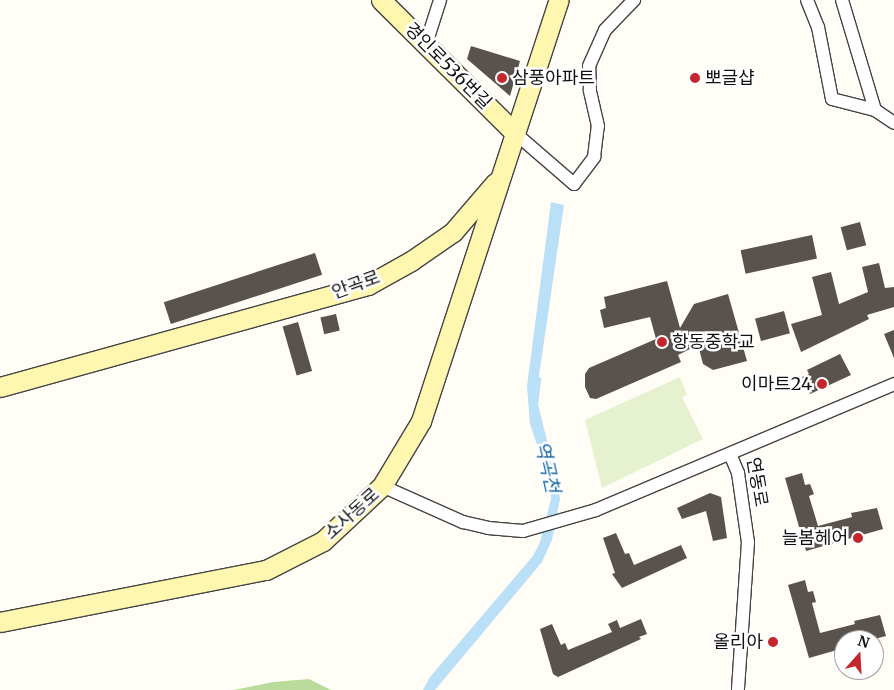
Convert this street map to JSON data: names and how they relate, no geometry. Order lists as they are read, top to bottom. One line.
{"streets":{"street":["경인로536번길","안곡로","연동로","소사동로"]},"crossings":[["경인로536번길","안곡로"],["안곡로","소사동로"]],"water":["역곡천"],"places":["삼풍아파트","뽀글샵","항동중학교","이마트24","늘봄헤어","올리아"],"north":"top"}
